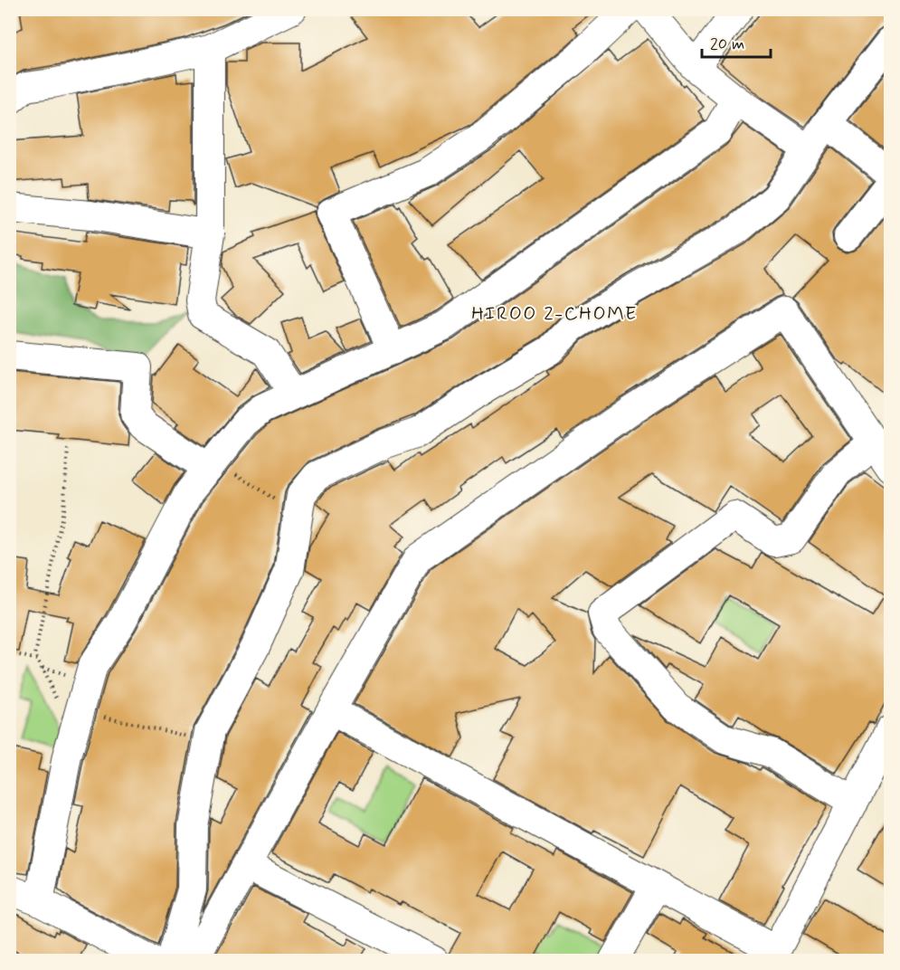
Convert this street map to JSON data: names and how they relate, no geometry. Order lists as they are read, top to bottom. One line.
{"districts":["HIROO 2-CHOME"],"scale_bar":"20 m"}
